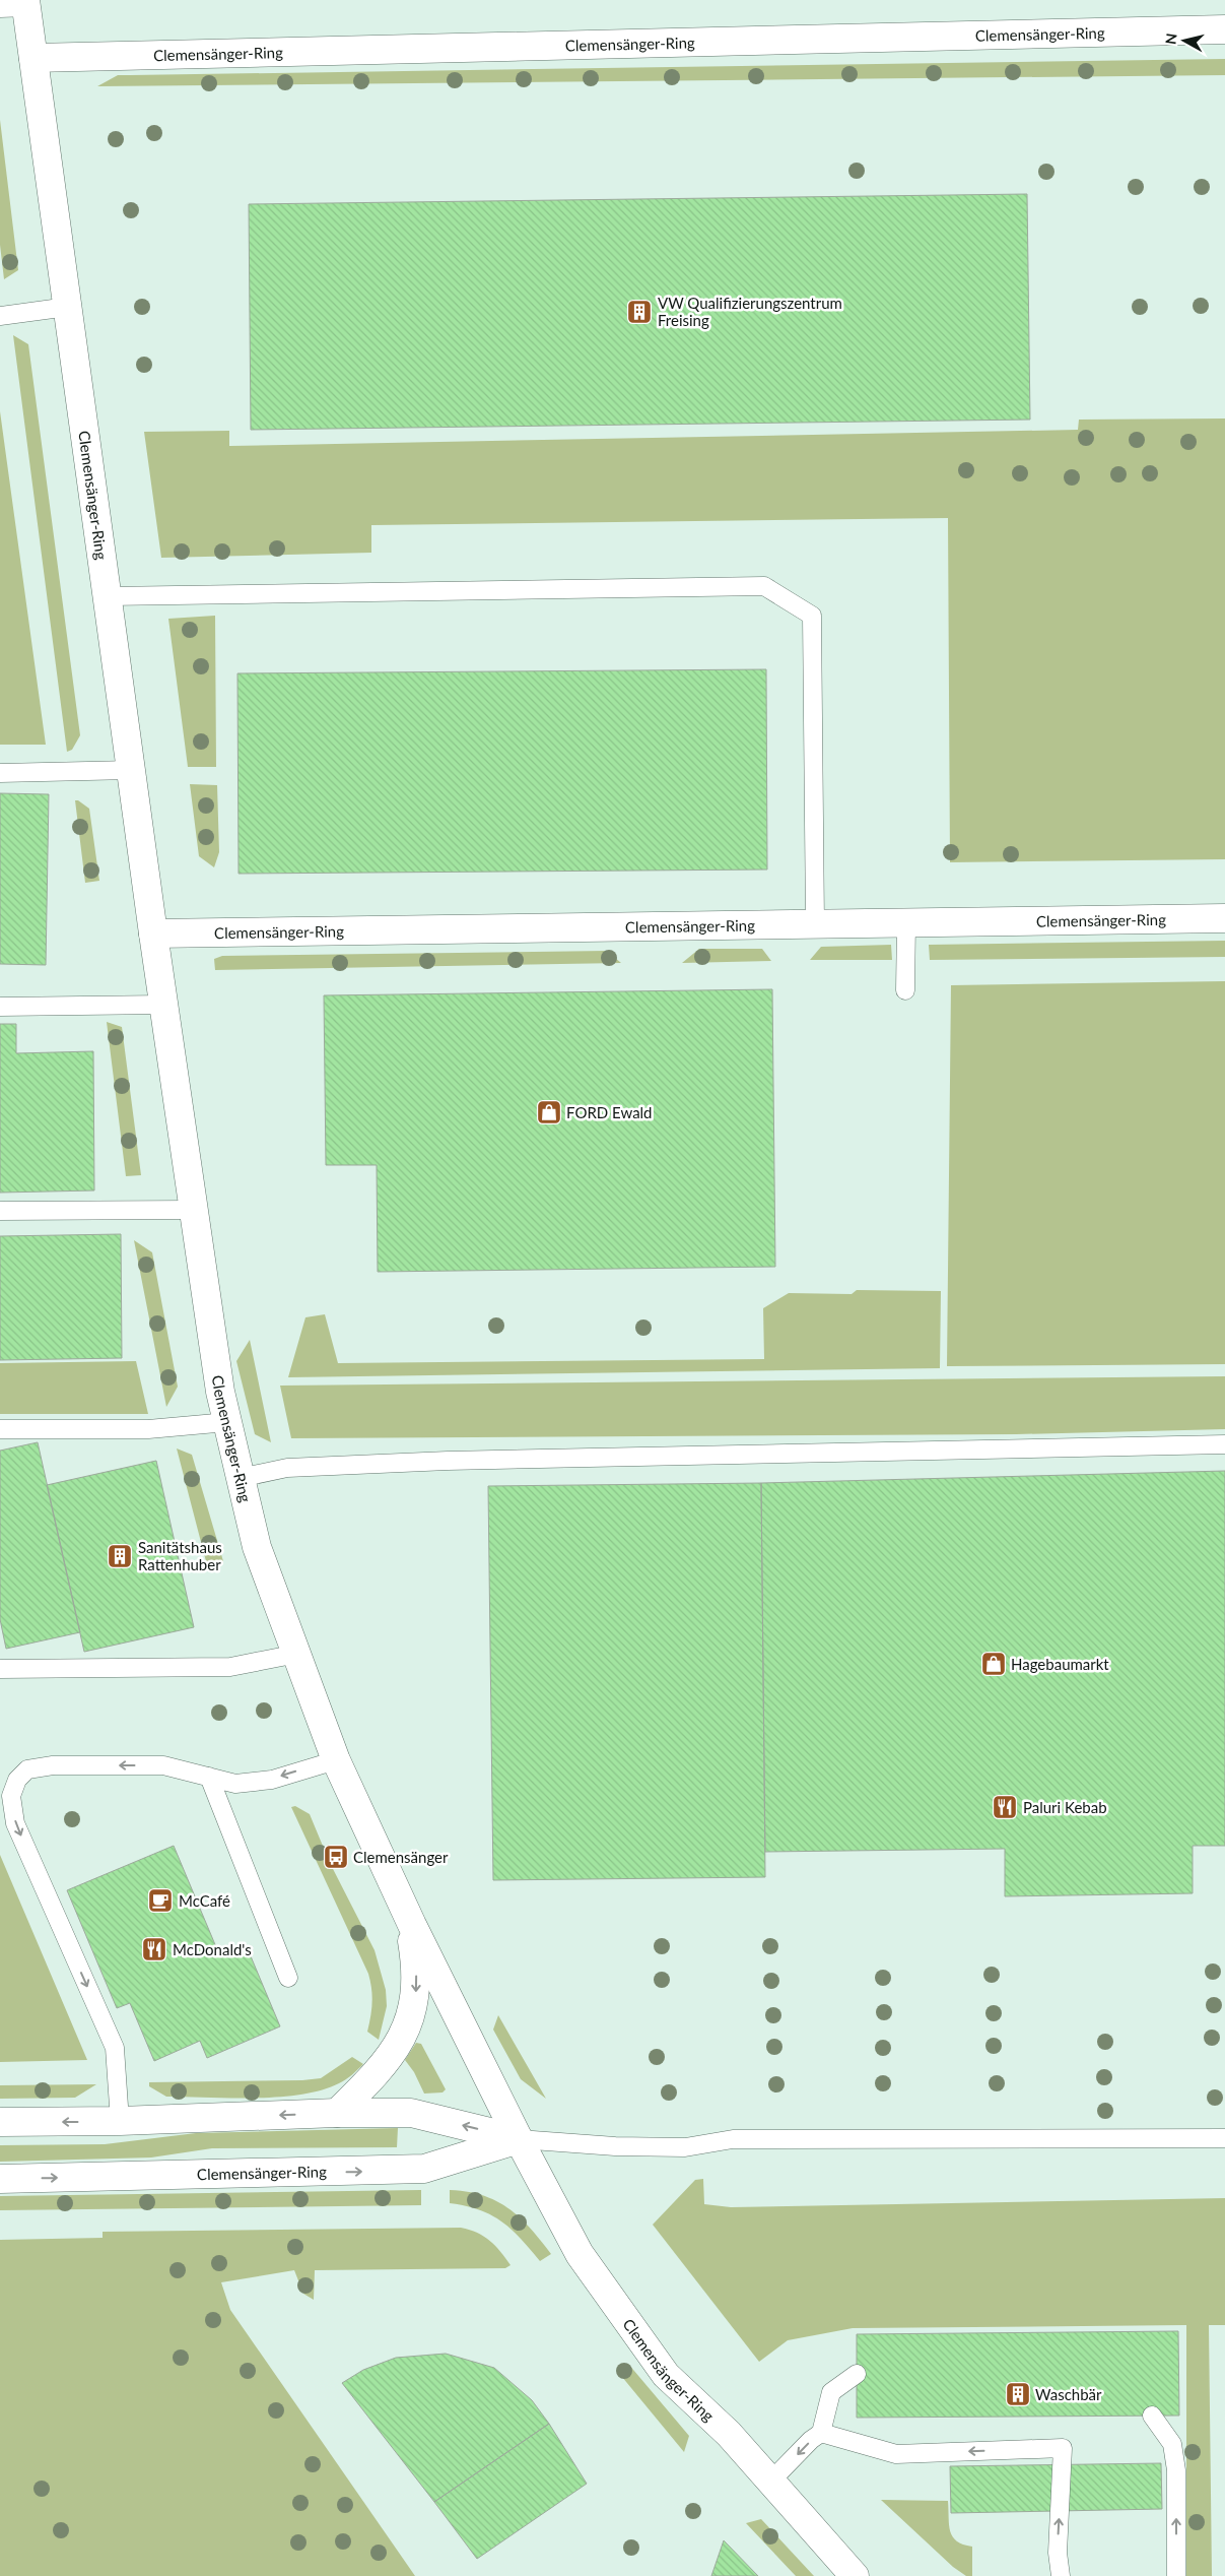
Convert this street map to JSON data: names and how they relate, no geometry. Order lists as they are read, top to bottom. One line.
{"streets":{"street":["Clemensänger-Ring"]},"places":{"building":["VW Qualifizierungszentrum Freising","Sanitätshaus Rattenhuber","Waschbär"],"shop":["FORD Ewald","Hagebaumarkt"],"restaurant":["Paluri Kebab","McDonald's"],"bus stop":["Clemensänger"],"cafe":["McCafé"]},"north":"left"}
